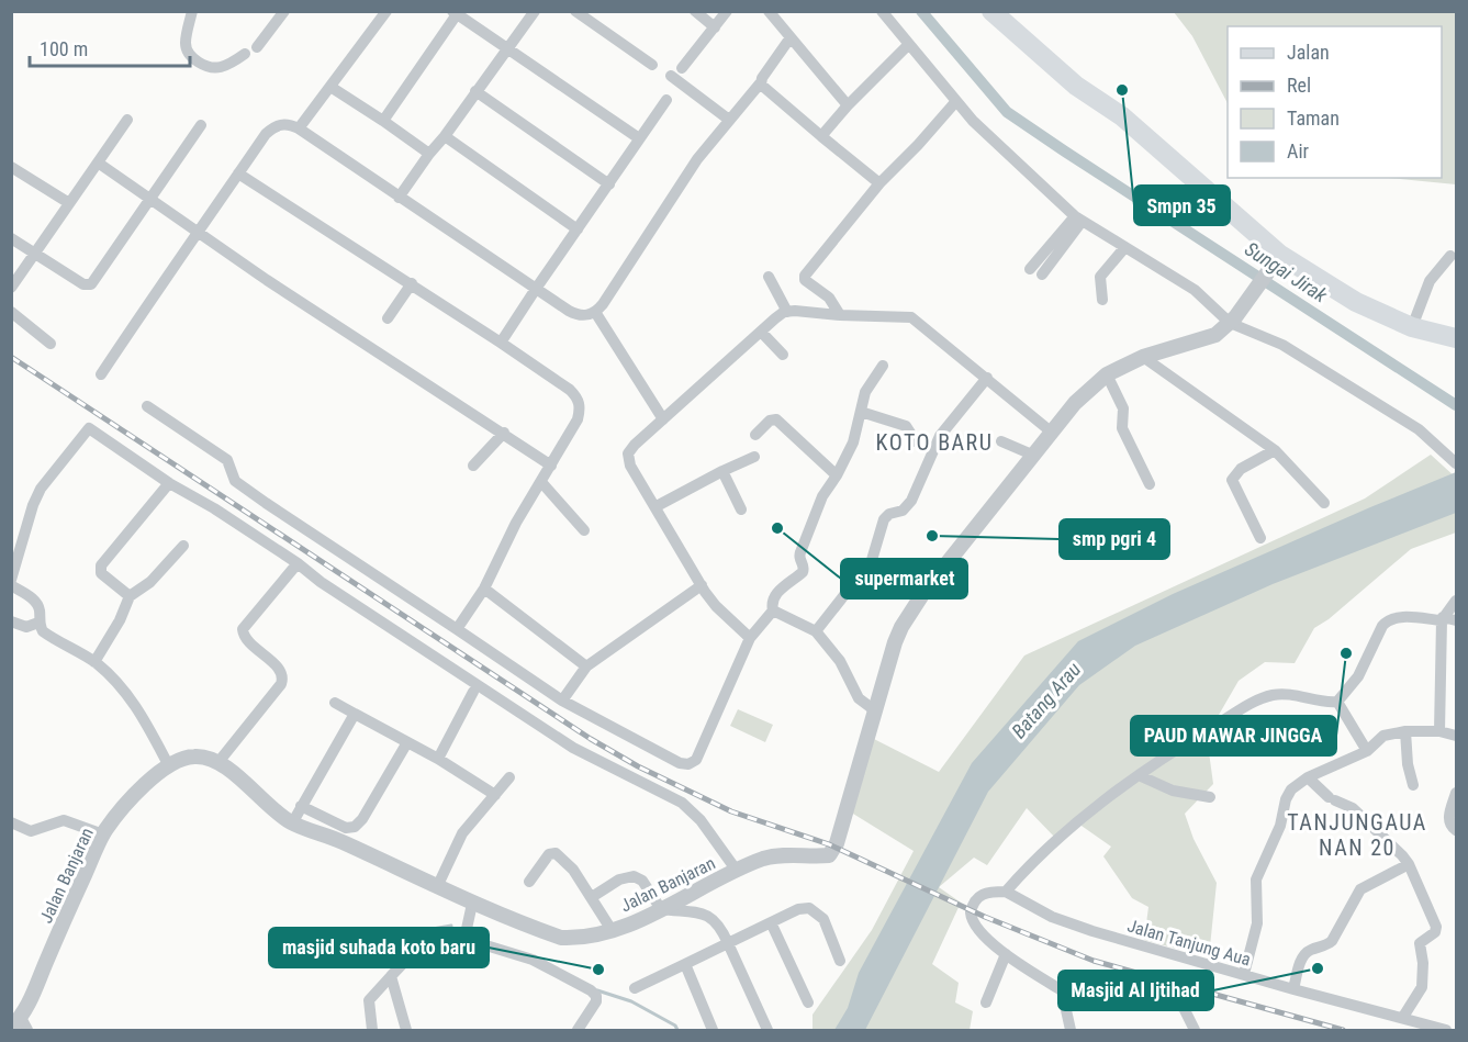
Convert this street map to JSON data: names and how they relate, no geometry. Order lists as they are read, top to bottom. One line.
{"streets":{"street":["Jalan Banjaran","Jalan Tanjung Aua"]},"districts":["KOTO BARU","TANJUNGAUA NAN 20"],"water":["Sungai Jirak","Batang Arau"],"places":["Smpn 35","supermarket","smp pgri 4","PAUD MAWAR JINGGA","Masjid Al Ijtihad","masjid suhada koto baru"],"legend":["Jalan","Rel","Taman","Air"],"scale_bar":"100 m"}
